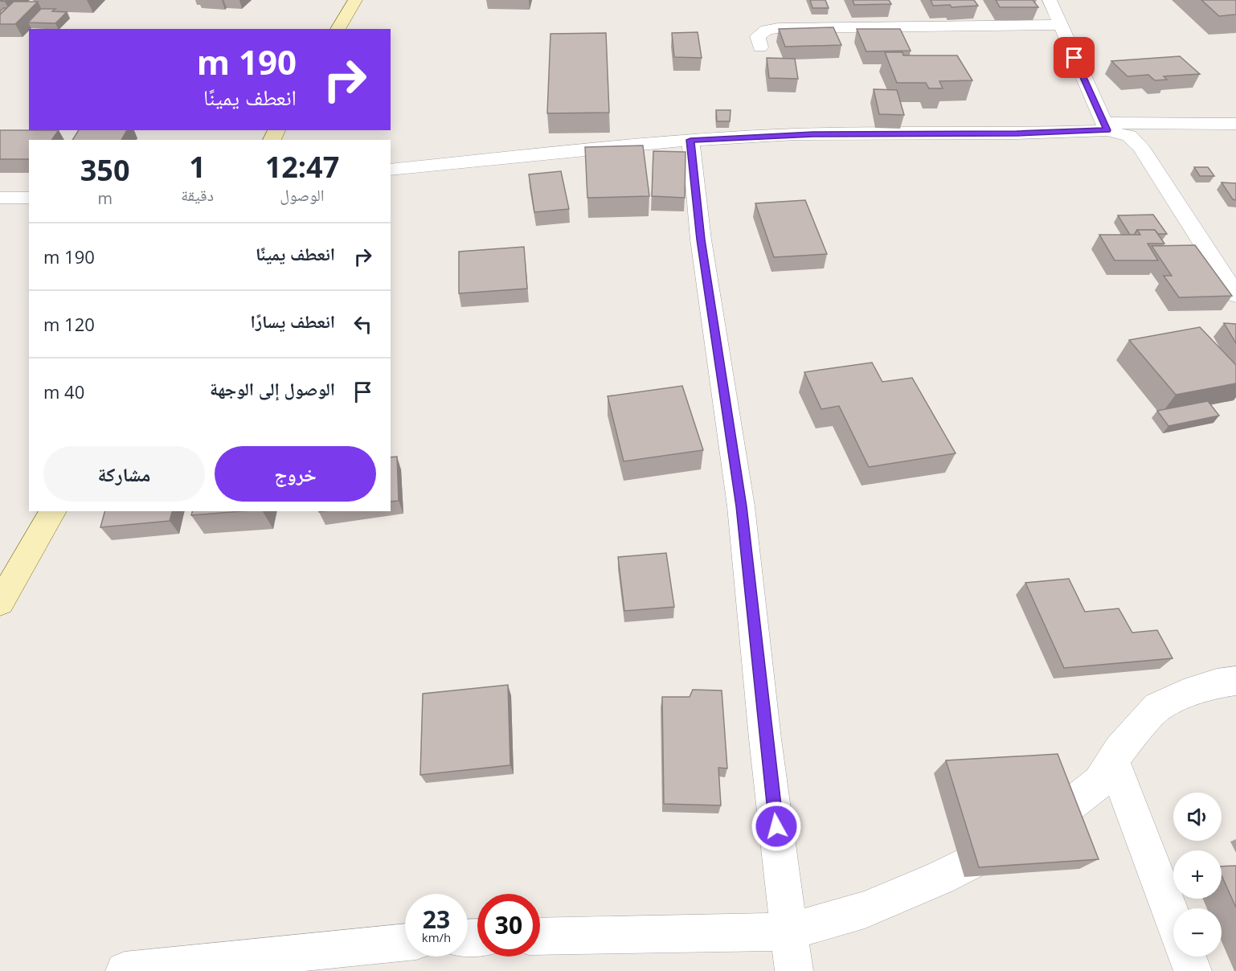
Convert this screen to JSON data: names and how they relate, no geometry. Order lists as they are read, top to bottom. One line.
{"page":{"turn":["190 m","انعطف يمينًا"],"eta":["12:47","الوصول","1","دقيقة","350","m"],"list":[{"name":"انعطف يمينًا","value":"190 m"},{"name":"انعطف يسارًا","value":"120 m"},{"name":"الوصول إلى الوجهة","value":"40 m"}],"buttons":["خروج","مشاركة"],"map_buttons":["+","−"],"speed":"23 km/h","limit":"30"}}
